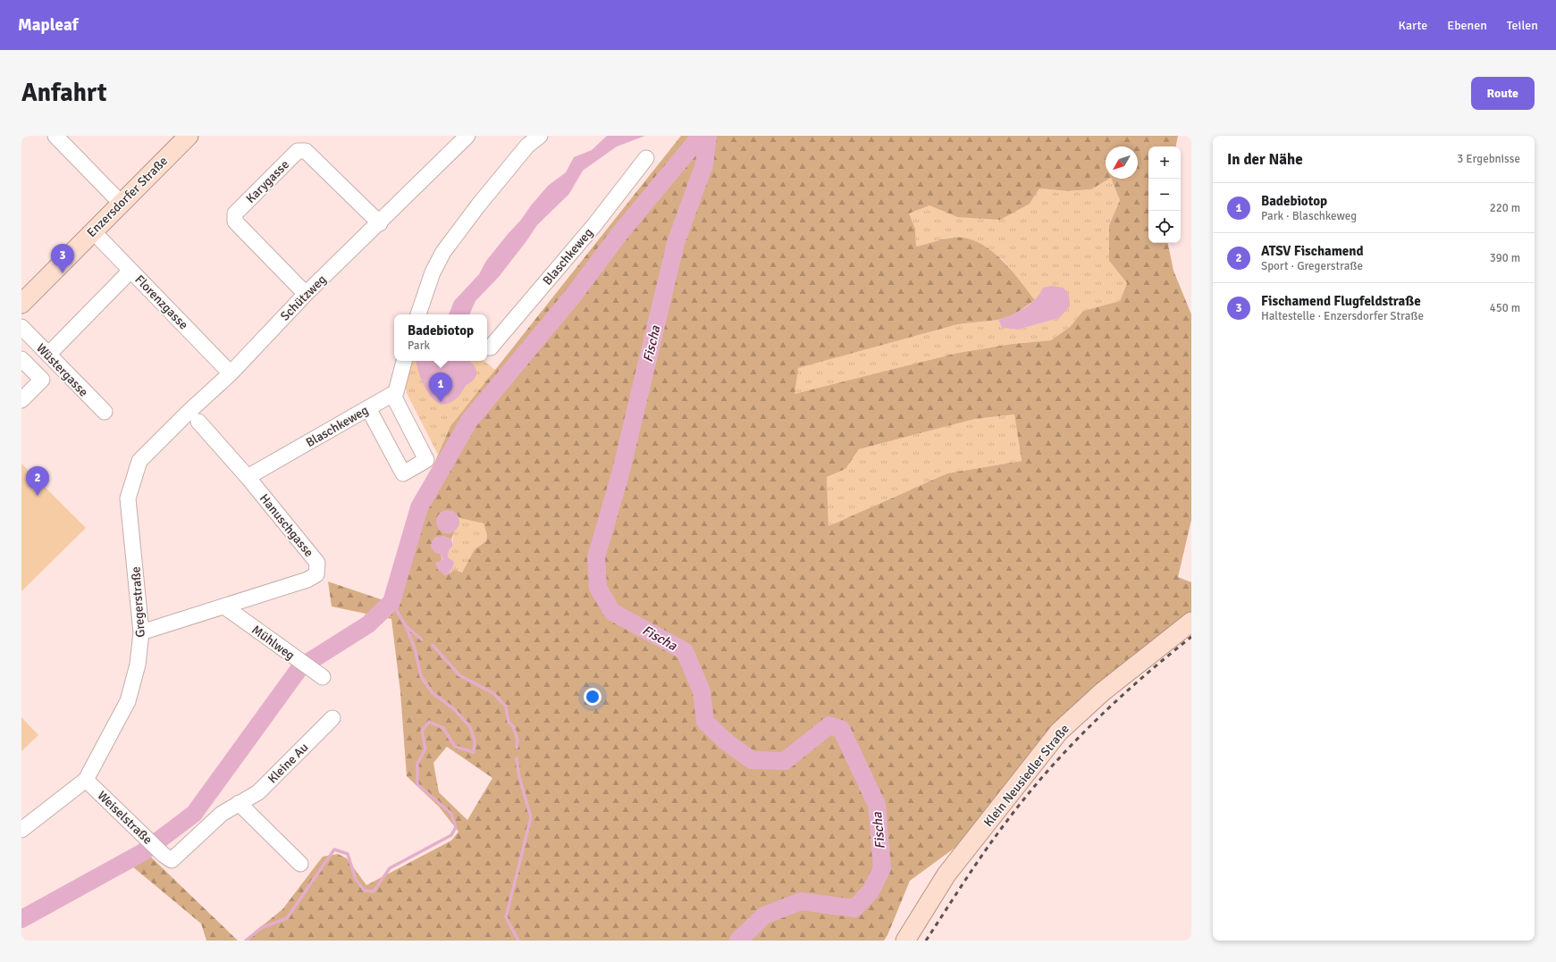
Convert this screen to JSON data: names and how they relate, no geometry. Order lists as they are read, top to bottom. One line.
{"streets":{"main road":["Enzersdorfer Straße","Klein Neusiedler Straße"],"street":["Karygasse","Blaschkeweg","Schützweg","Florenzgasse","Wüstergasse","Hanuschgasse","Gregerstraße","Mühlweg","Kleine Au","Weiselstraße"]},"crossings":[["Karygasse","Schützweg"],["Enzersdorfer Straße","Florenzgasse"],["Blaschkeweg","Hanuschgasse"],["Schützweg","Florenzgasse"],["Schützweg","Gregerstraße"],["Hanuschgasse","Gregerstraße"],["Hanuschgasse","Mühlweg"],["Gregerstraße","Weiselstraße"],["Kleine Au","Weiselstraße"]],"water":["Fischa"],"north":"bottom left","page":{"header":"Mapleaf","nav":["Karte","Ebenen","Teilen"],"buttons":"Route","title":"Anfahrt","heading":["In der Nähe","3 Ergebnisse"],"map_buttons":["+","−"],"list":[{"mark":"1","name":"Badebiotop","note":"Park · Blaschkeweg","value":"220 m"},{"mark":"2","name":"ATSV Fischamend","note":"Sport · Gregerstraße","value":"390 m"},{"mark":"3","name":"Fischamend Flugfeldstraße","note":"Haltestelle · Enzersdorfer Straße","value":"450 m"}],"pins":["3","1","2"],"popup":["Badebiotop","Park"]}}
